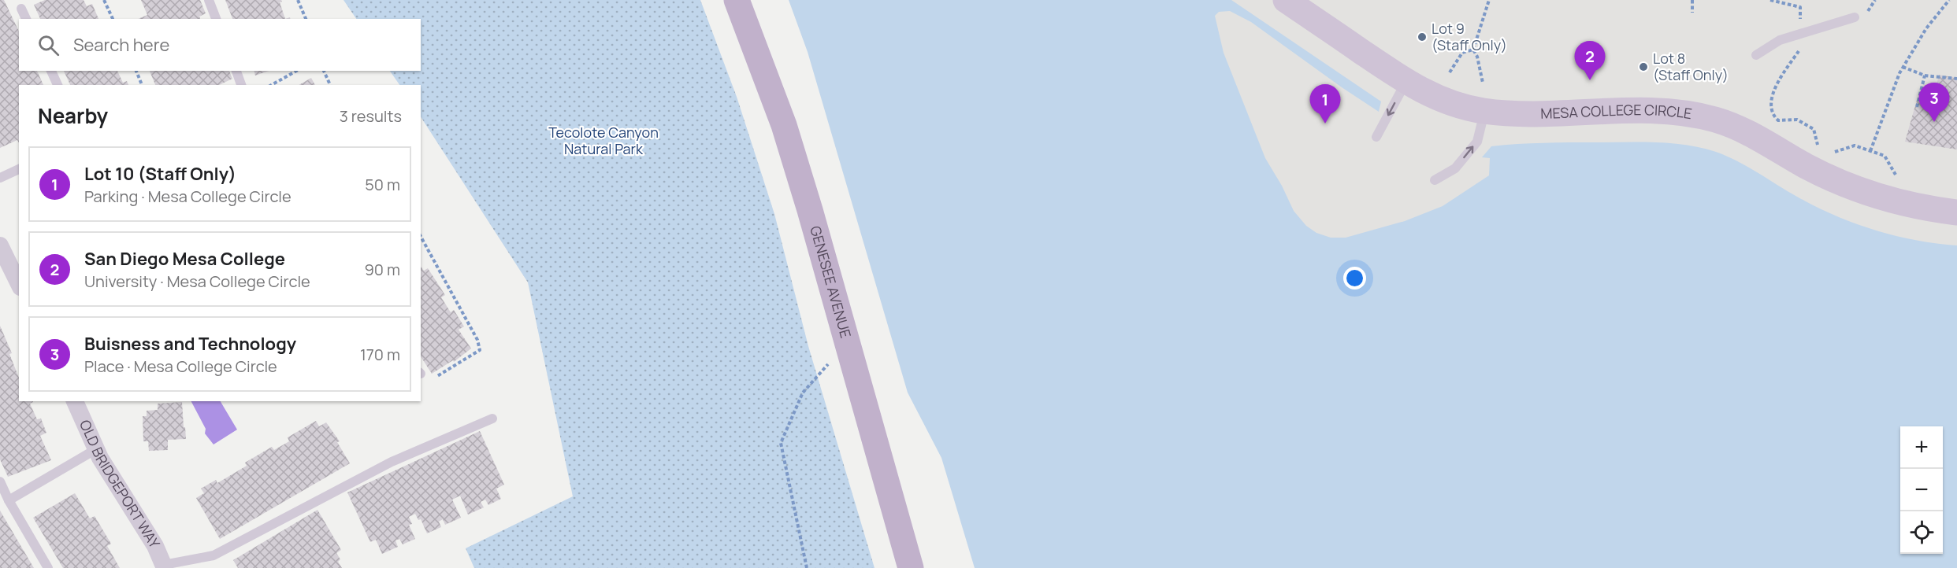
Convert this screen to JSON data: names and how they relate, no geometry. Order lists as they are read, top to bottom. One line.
{"streets":{"main road":["GENESEE AVENUE"],"street":["MESA COLLEGE CIRCLE","OLD BRIDGEPORT WAY"]},"parks":["Tecolote Canyon Natural Park"],"places":["Lot 9 (Staff Only)","Lot 8 (Staff Only)"],"page":{"search":"Search here","pins":["2","3","1"],"heading":["Nearby","3 results"],"list":[{"mark":"1","name":"Lot 10 (Staff Only)","note":"Parking · Mesa College Circle","value":"50 m"},{"mark":"2","name":"San Diego Mesa College","note":"University · Mesa College Circle","value":"90 m"},{"mark":"3","name":"Buisness and Technology","note":"Place · Mesa College Circle","value":"170 m"}],"map_buttons":["+","−"]}}
